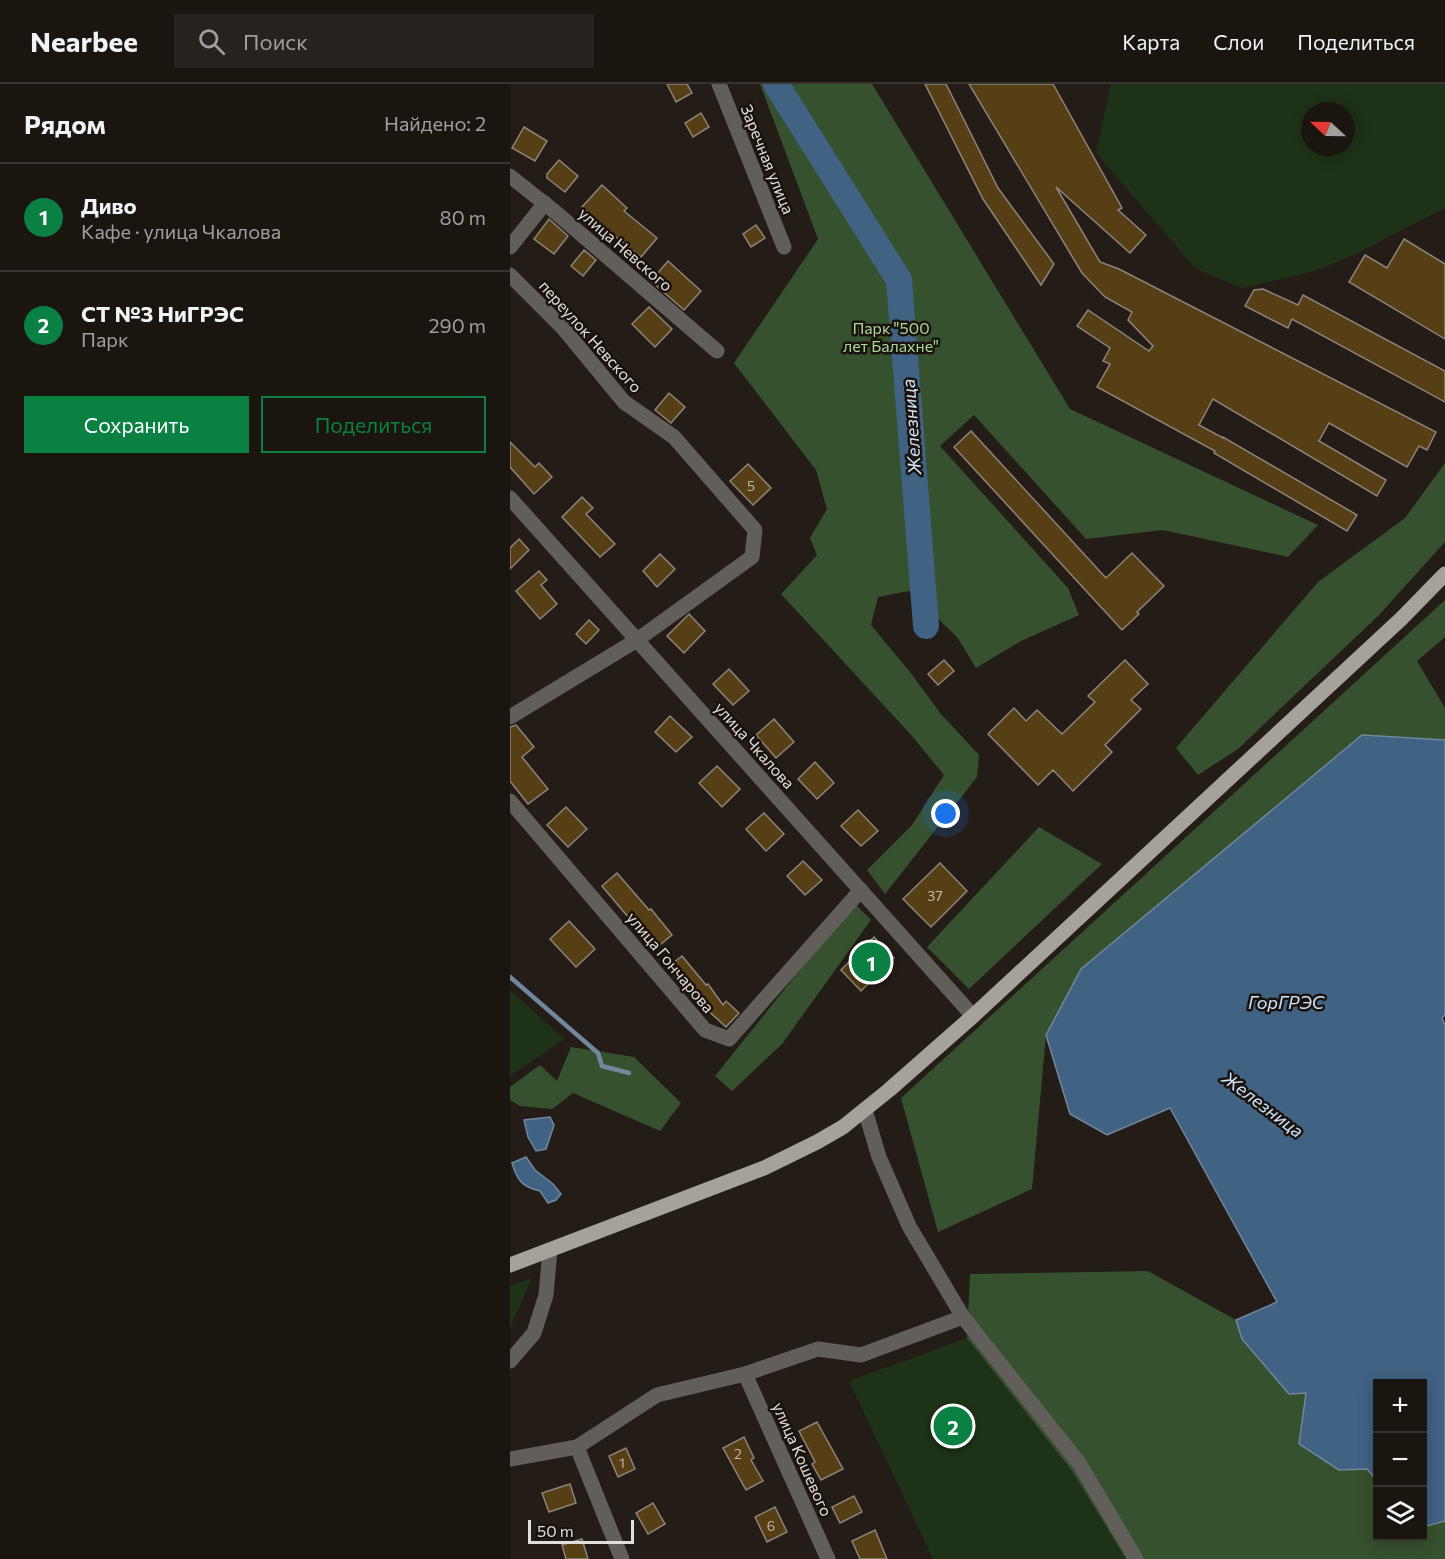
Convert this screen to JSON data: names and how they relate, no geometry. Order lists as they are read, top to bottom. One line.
{"streets":{"street":["Заречная улица","улица Невского","переулок Невского","улица Чкалова","улица Гончарова","улица Кошевого"]},"crossings":[["переулок Невского","улица Чкалова"],["улица Чкалова","улица Гончарова"]],"water":["Железница","ГорГРЭС"],"parks":["Парк \"500 лет Балахне\""],"house_numbers":["5","37","2","1","6"],"scale_bar":"50 m","north":"left","page":{"header":"Nearbee","search":"Поиск","nav":["Карта","Слои","Поделиться"],"heading":["Рядом","Найдено: 2"],"list":[{"mark":"1","name":"Диво","note":"Кафе · улица Чкалова","value":"80 m"},{"mark":"2","name":"СТ №3 НиГРЭС","note":"Парк","value":"290 m"}],"buttons":["Сохранить","Поделиться"],"pins":["1","2"],"map_buttons":["+","−"],"scale":"50 m"}}
